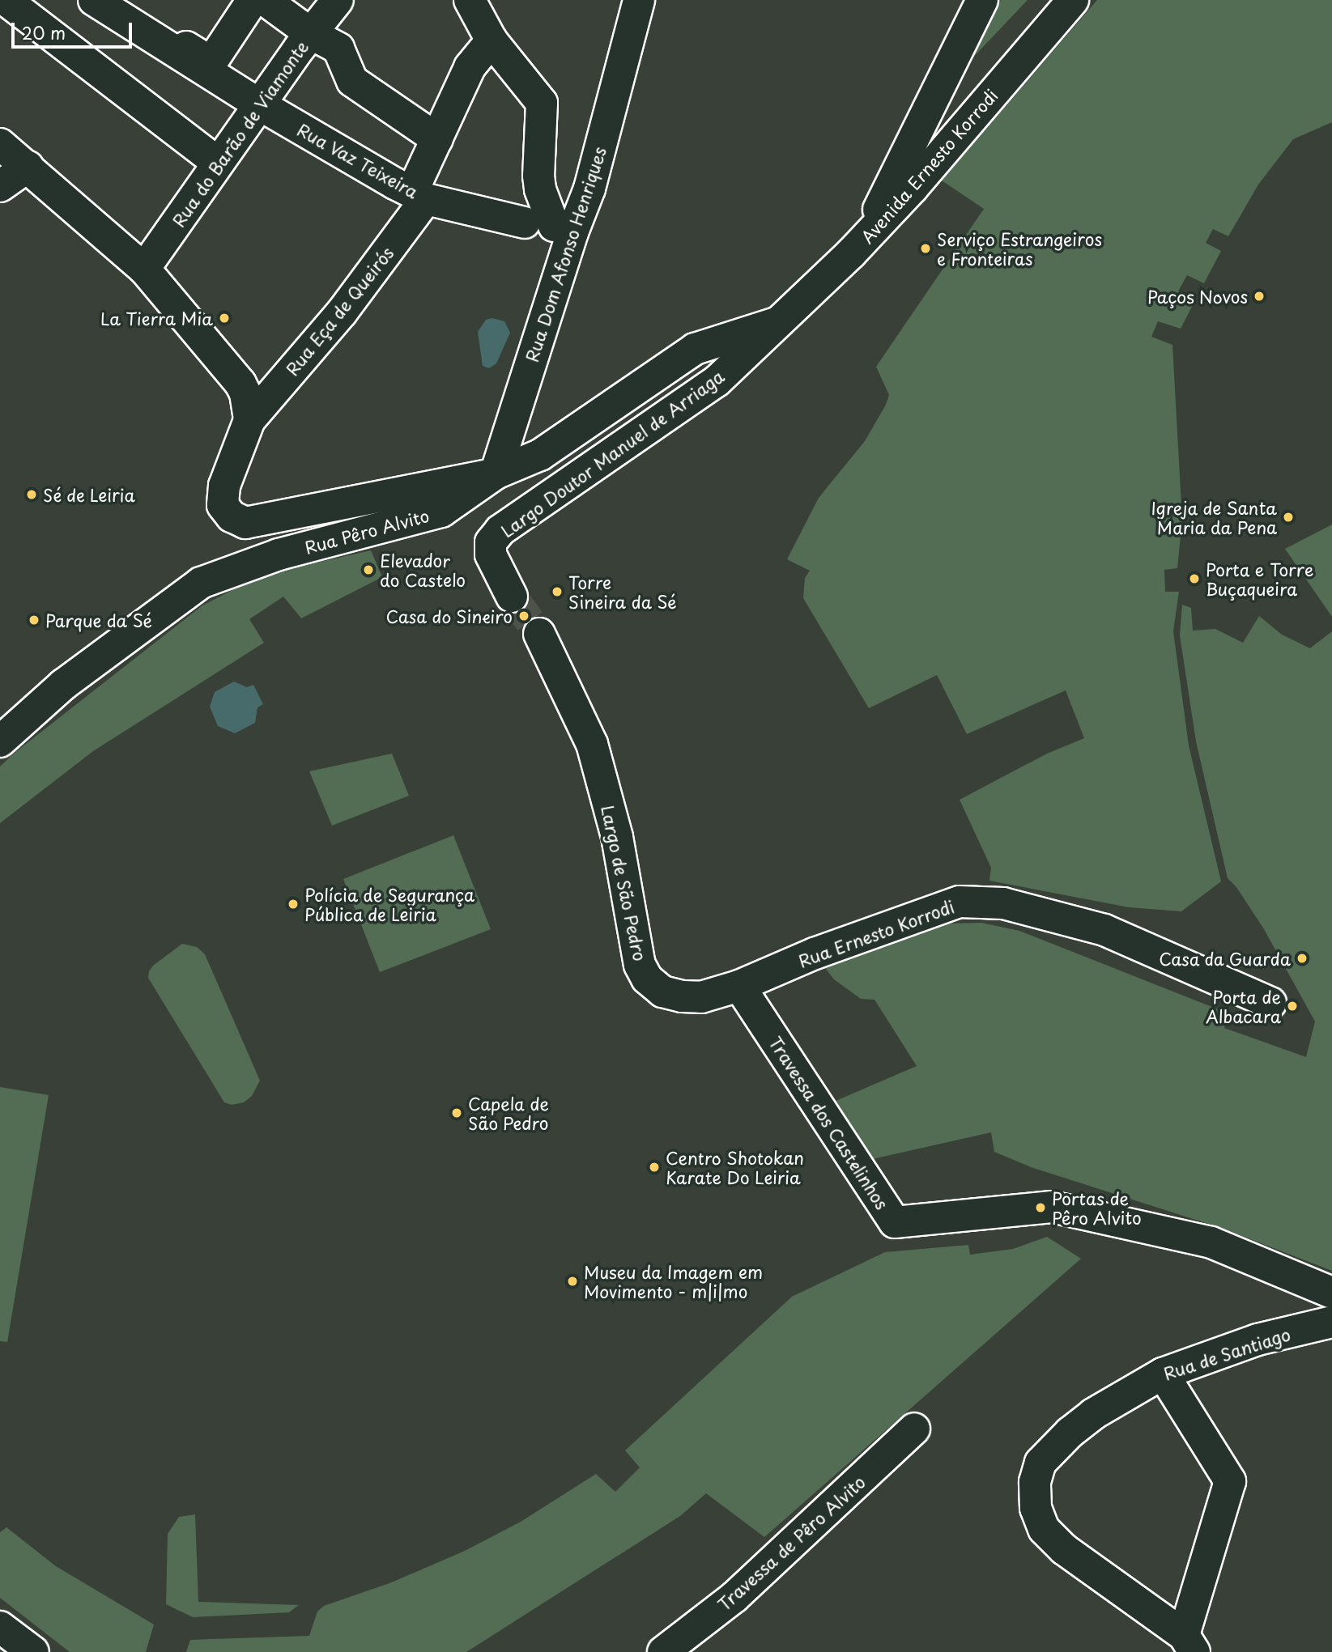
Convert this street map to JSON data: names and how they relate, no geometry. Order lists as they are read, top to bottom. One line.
{"streets":{"street":["Rua do Barão de Viamonte","Rua Vaz Teixeira","Avenida Ernesto Korrodi","Rua Dom Afonso Henriques","Rua Eça de Queirós","Largo Doutor Manuel de Arriaga","Rua Pêro Alvito","Largo de São Pedro","Rua Ernesto Korrodi","Travessa dos Castelinhos","Rua de Santiago","Travessa de Pêro Alvito"]},"crossings":[["Rua do Barão de Viamonte","Rua Vaz Teixeira"],["Rua Vaz Teixeira","Rua Eça de Queirós"],["Avenida Ernesto Korrodi","Largo Doutor Manuel de Arriaga"],["Avenida Ernesto Korrodi","Rua Pêro Alvito"],["Rua Dom Afonso Henriques","Rua Pêro Alvito"],["Largo Doutor Manuel de Arriaga","Rua Pêro Alvito"],["Largo de São Pedro","Rua Ernesto Korrodi"],["Largo de São Pedro","Travessa dos Castelinhos"],["Rua Ernesto Korrodi","Travessa dos Castelinhos"]],"places":["Serviço Estrangeiros e Fronteiras","Paços Novos","La Tierra Mia","Sé de Leiria","Igreja de Santa Maria da Pena","Elevador do Castelo","Porta e Torre Buçaqueira","Torre Sineira da Sé","Casa do Sineiro","Parque da Sé","Polícia de Segurança Pública de Leiria","Casa da Guarda","Porta de Albacara","Capela de São Pedro","Centro Shotokan Karate Do Leiria","Portas de Pêro Alvito","Museu da Imagem em Movimento - m|i|mo"],"scale_bar":"20 m"}
